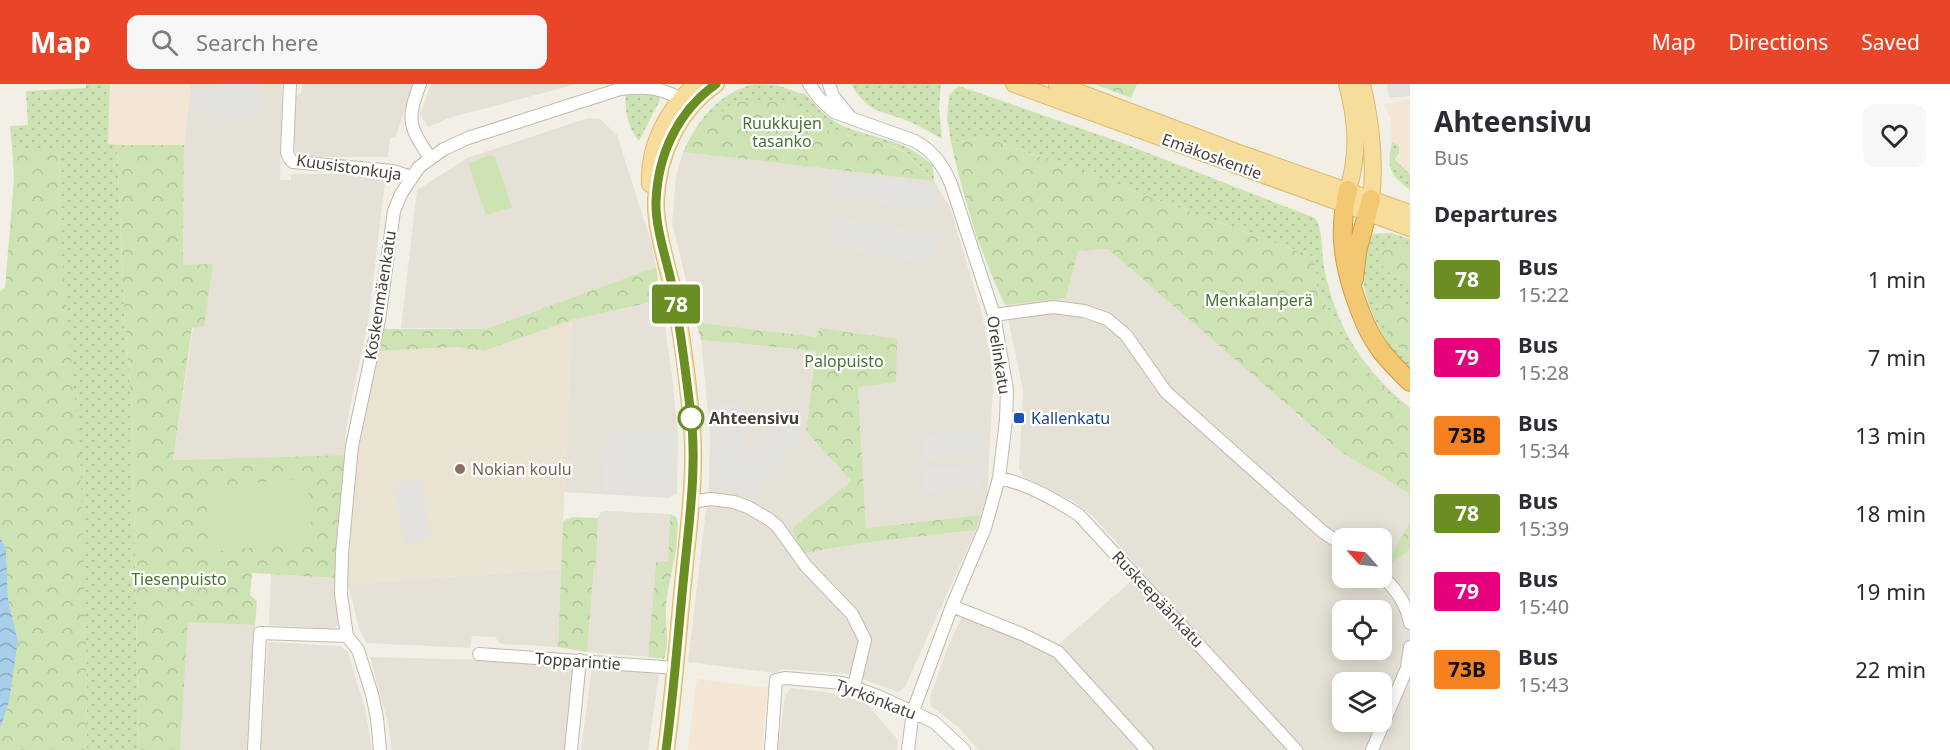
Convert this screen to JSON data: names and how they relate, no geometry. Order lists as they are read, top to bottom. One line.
{"streets":{"main road":["Emäkoskentie"],"street":["Kuusistonkuja","Koskenmäenkatu","Orelinkatu","Ruskeepäänkatu","Topparintie","Tyrkönkatu"]},"crossings":[["Kuusistonkuja","Koskenmäenkatu"],["Orelinkatu","Ruskeepäänkatu"],["Orelinkatu","Tyrkönkatu"]],"parks":["Ruukkujen tasanko","Menkalanperä","Palopuisto","Tiesenpuisto"],"places":{"other":["Ahteensivu","Nokian koulu"],"transit":["Kallenkatu"]},"lines":["bus line 78"],"north":"top left","page":{"header":"Map","search":"Search here","nav":["Map","Directions","Saved"],"on_map":"78","heading":[["Ahteensivu","Bus"],"Departures"],"list":[{"mark":"78","name":"Bus","note":"15:22","value":"1 min"},{"mark":"79","name":"Bus","note":"15:28","value":"7 min"},{"mark":"73B","name":"Bus","note":"15:34","value":"13 min"},{"mark":"78","name":"Bus","note":"15:39","value":"18 min"},{"mark":"79","name":"Bus","note":"15:40","value":"19 min"},{"mark":"73B","name":"Bus","note":"15:43","value":"22 min"}]}}
